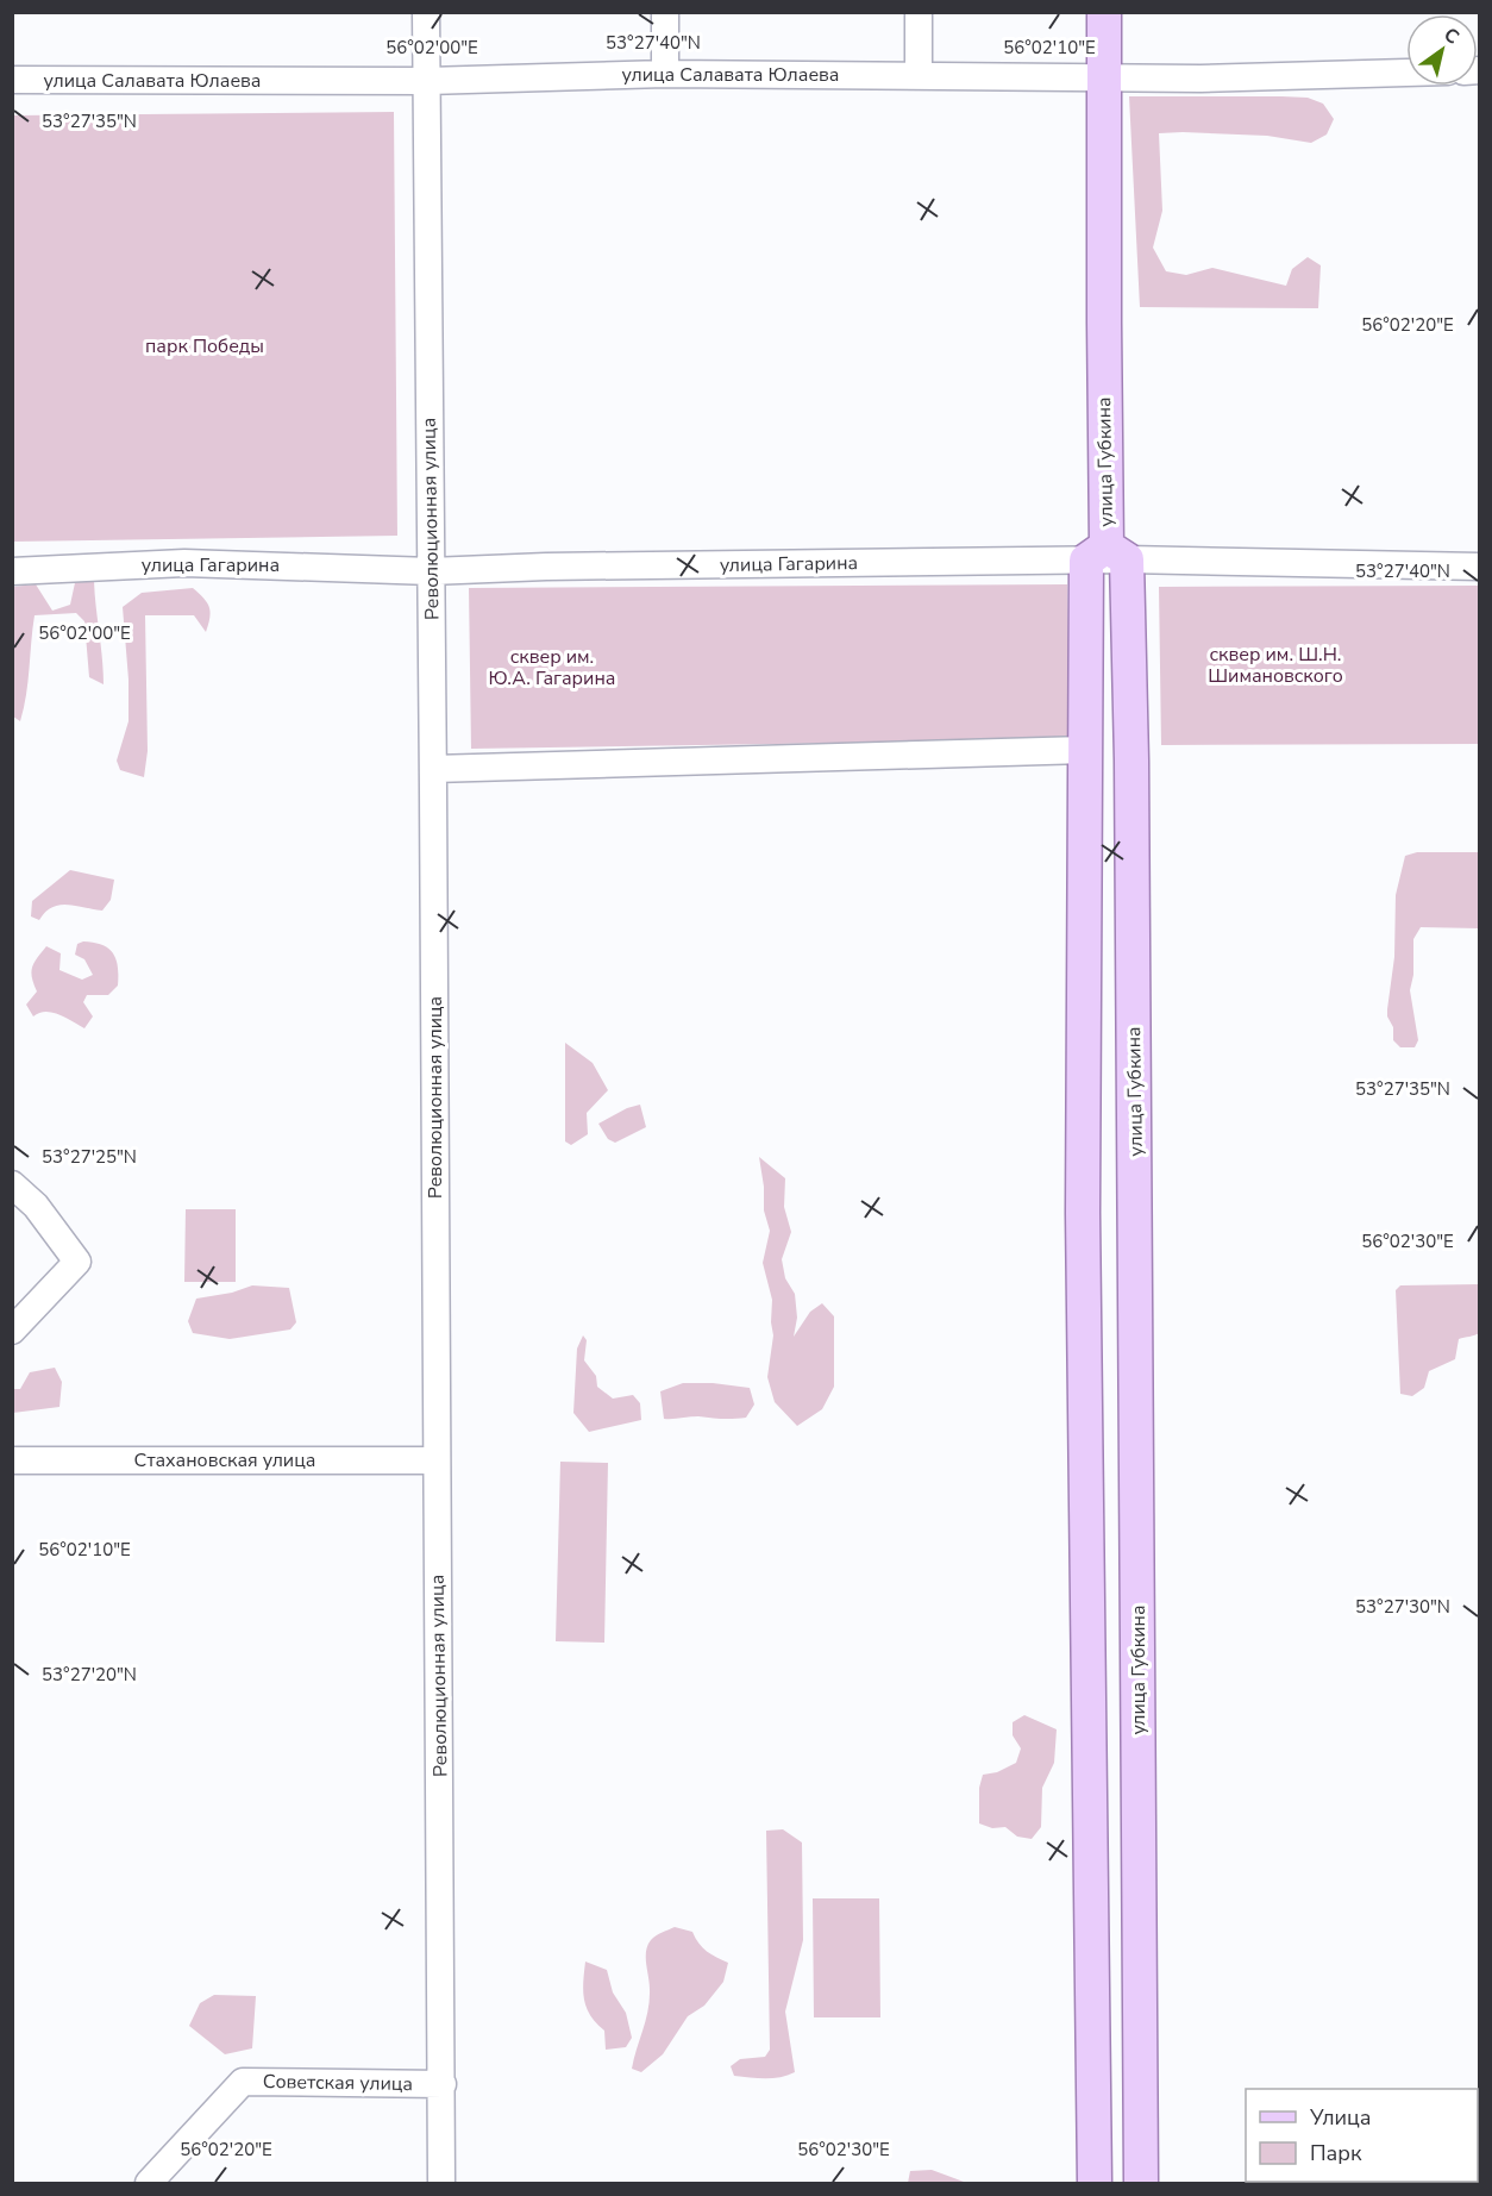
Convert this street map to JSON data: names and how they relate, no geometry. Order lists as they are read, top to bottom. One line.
{"streets":{"main road":["улица Губкина"],"street":["улица Салавата Юлаева","Революционная улица","улица Гагарина","Стахановская улица","Советская улица"]},"crossings":[["улица Салавата Юлаева","улица Губкина"],["улица Салавата Юлаева","Революционная улица"],["улица Губкина","улица Гагарина"],["Революционная улица","улица Гагарина"],["Революционная улица","Стахановская улица"],["Революционная улица","Советская улица"]],"parks":["парк Победы","сквер им. Ш.Н. Шимановского","сквер им. Ю.А. Гагарина"],"legend":["Улица","Парк"],"north":"top right","coordinates":["53°27'40\"N","56°02'00\"E","56°02'10\"E","53°27'35\"N","56°02'20\"E","53°27'25\"N","56°02'30\"E","53°27'30\"N","53°27'20\"N"]}
